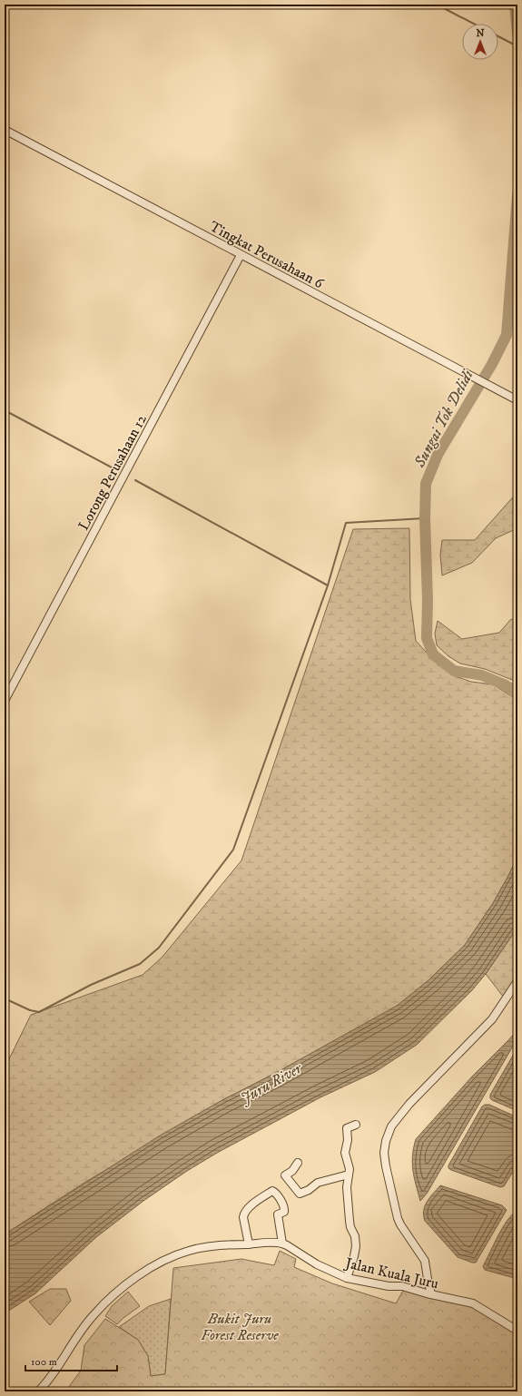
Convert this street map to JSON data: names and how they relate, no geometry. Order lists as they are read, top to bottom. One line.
{"streets":{"street":["Tingkat Perusahaan 6","Lorong Perusahaan 12","Jalan Kuala Juru"]},"crossings":[["Tingkat Perusahaan 6","Lorong Perusahaan 12"]],"water":["Sungai Tok Delidi","Juru River"],"parks":["Bukit Juru Forest Reserve"],"scale_bar":"100 m","north":"top"}
